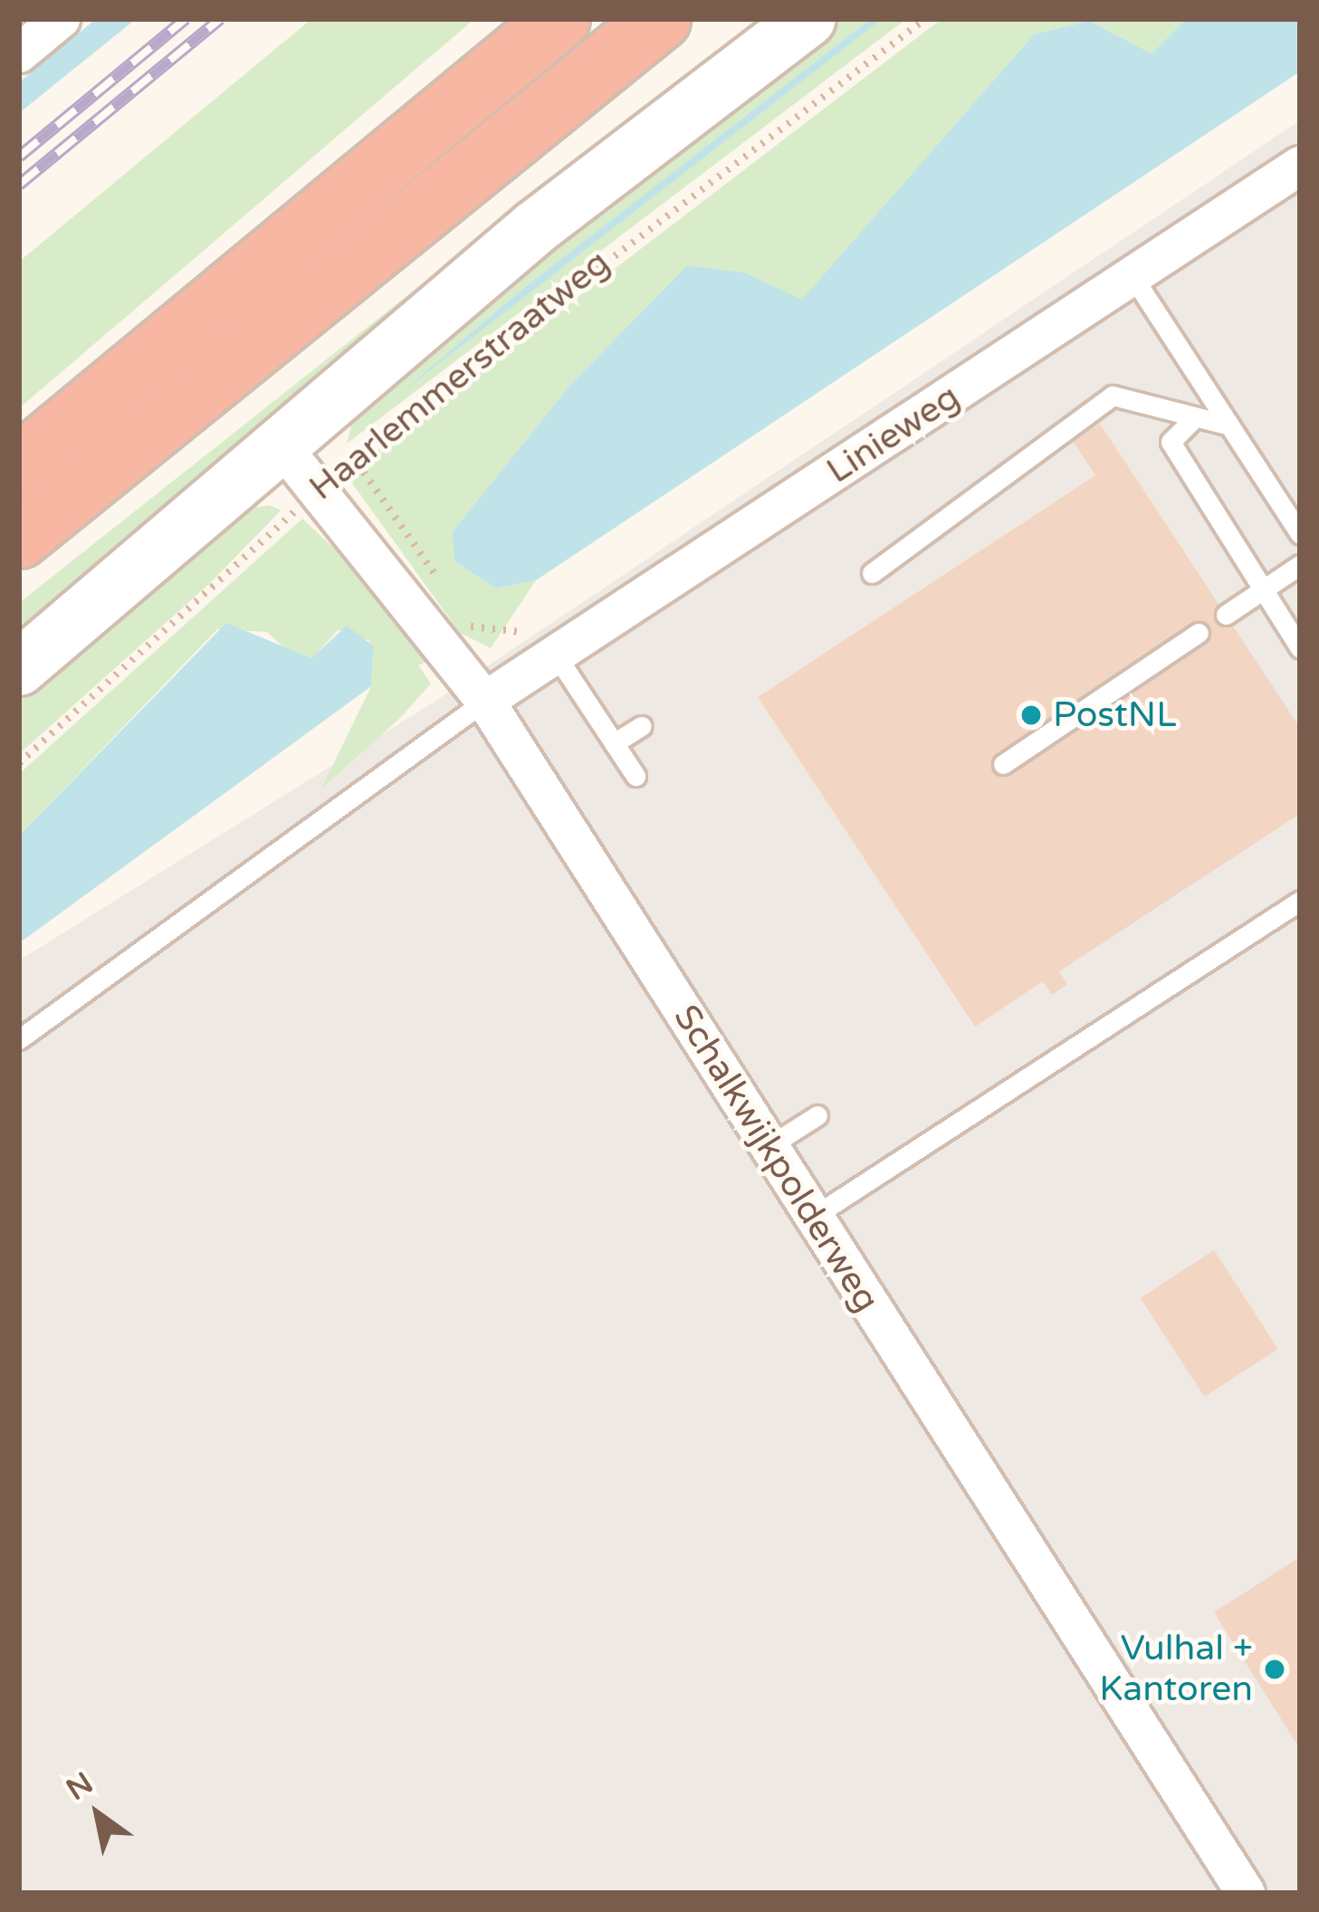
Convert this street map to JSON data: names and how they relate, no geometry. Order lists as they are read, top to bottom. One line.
{"streets":{"main road":["Haarlemmerstraatweg"],"street":["Linieweg","Schalkwijkpolderweg"]},"crossings":[["Haarlemmerstraatweg","Schalkwijkpolderweg"],["Linieweg","Schalkwijkpolderweg"]],"places":["PostNL","Vulhal + Kantoren"],"north":"top left"}
